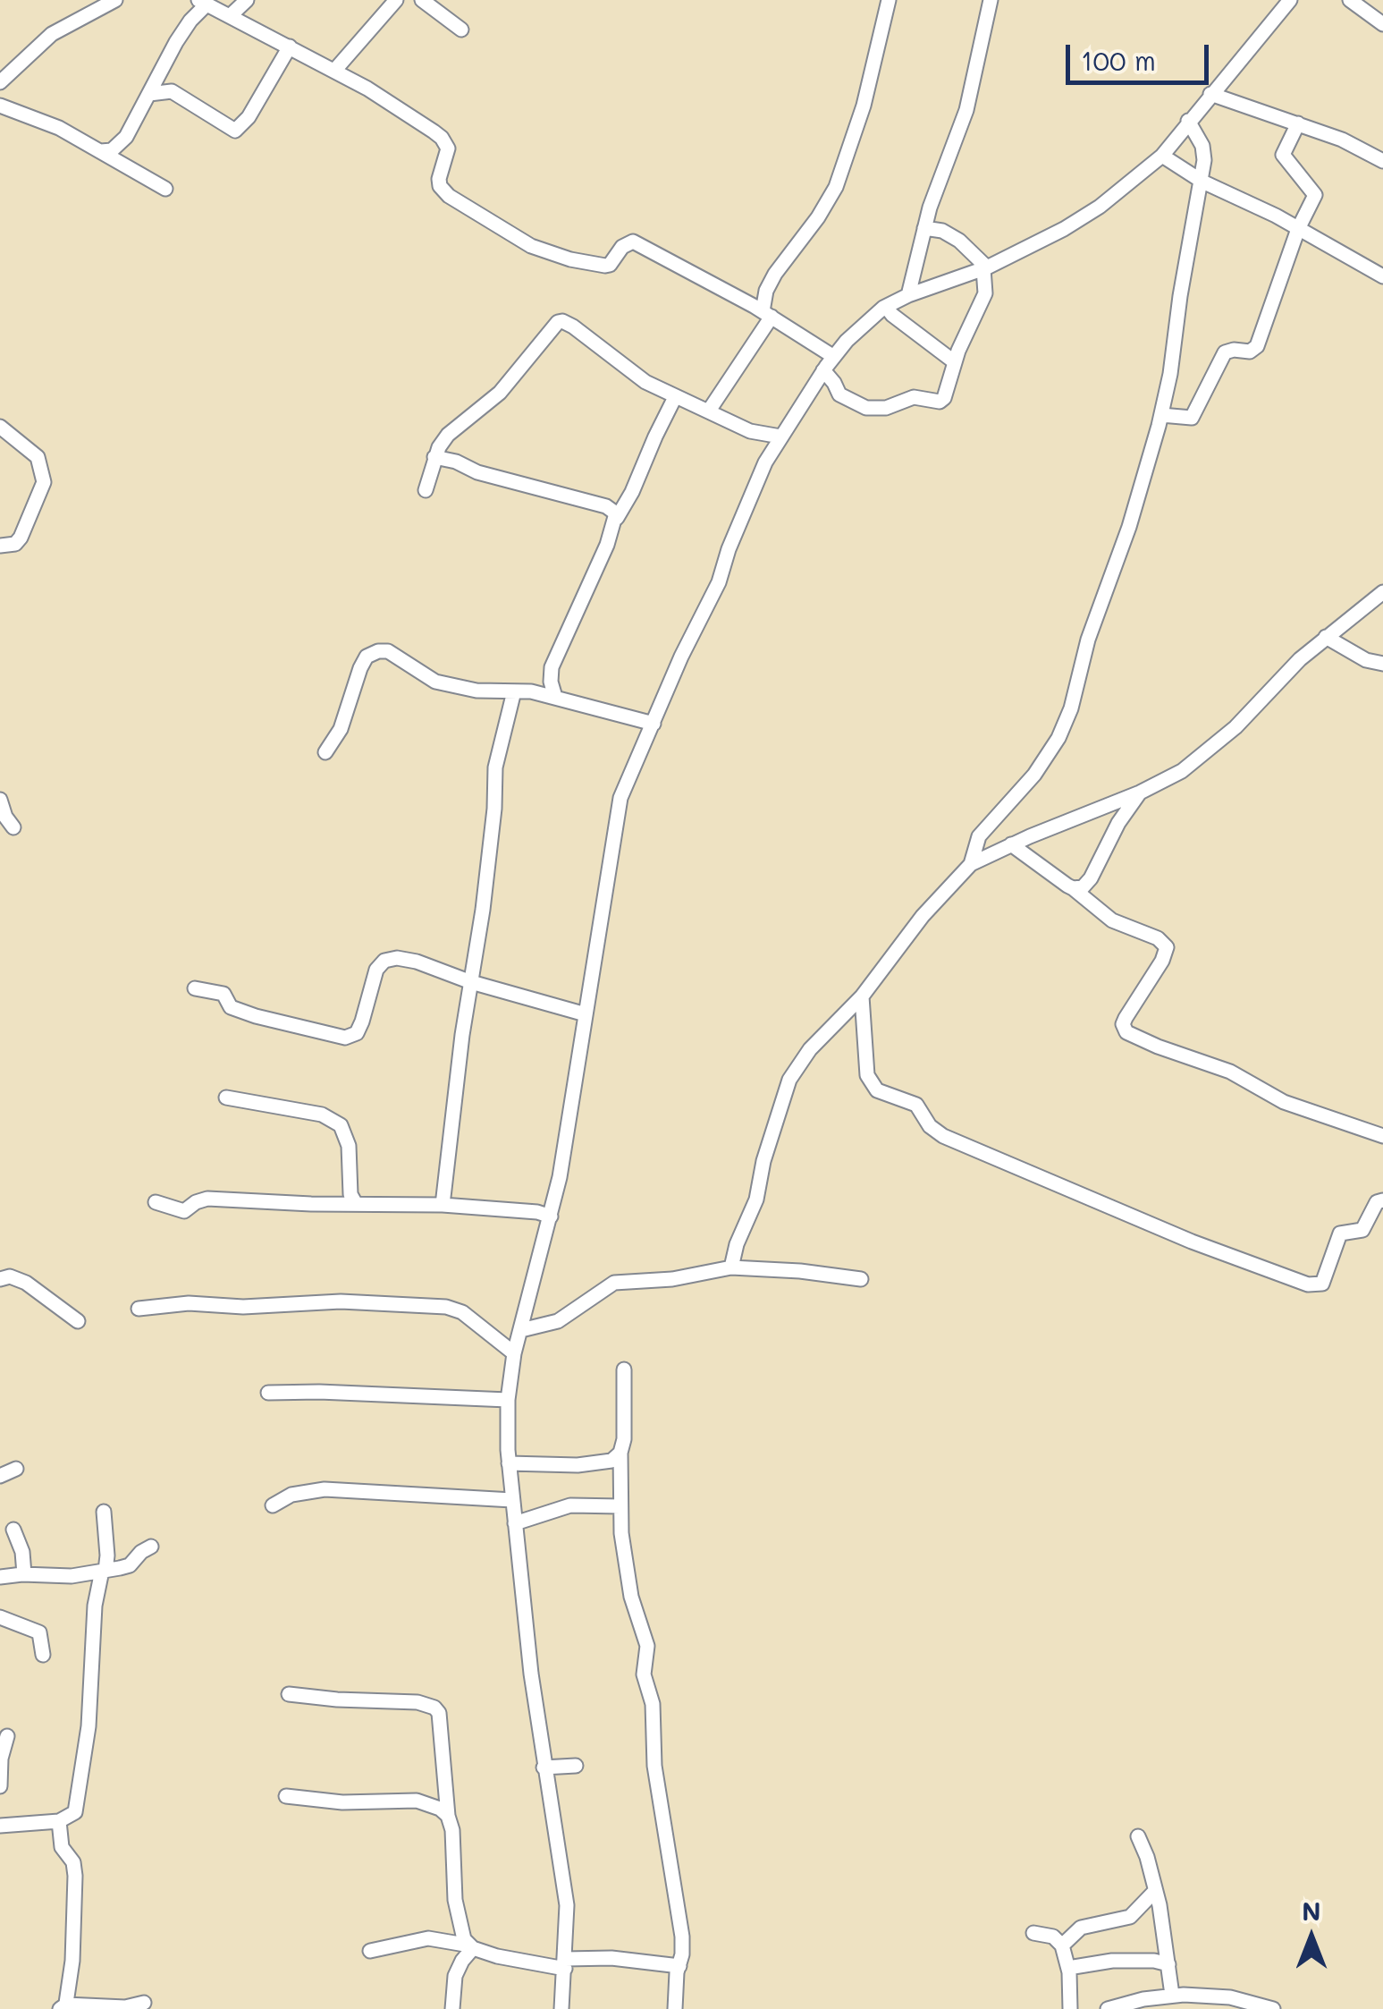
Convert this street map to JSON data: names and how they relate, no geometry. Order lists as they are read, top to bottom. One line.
{"scale_bar":"100 m","north":"top"}
